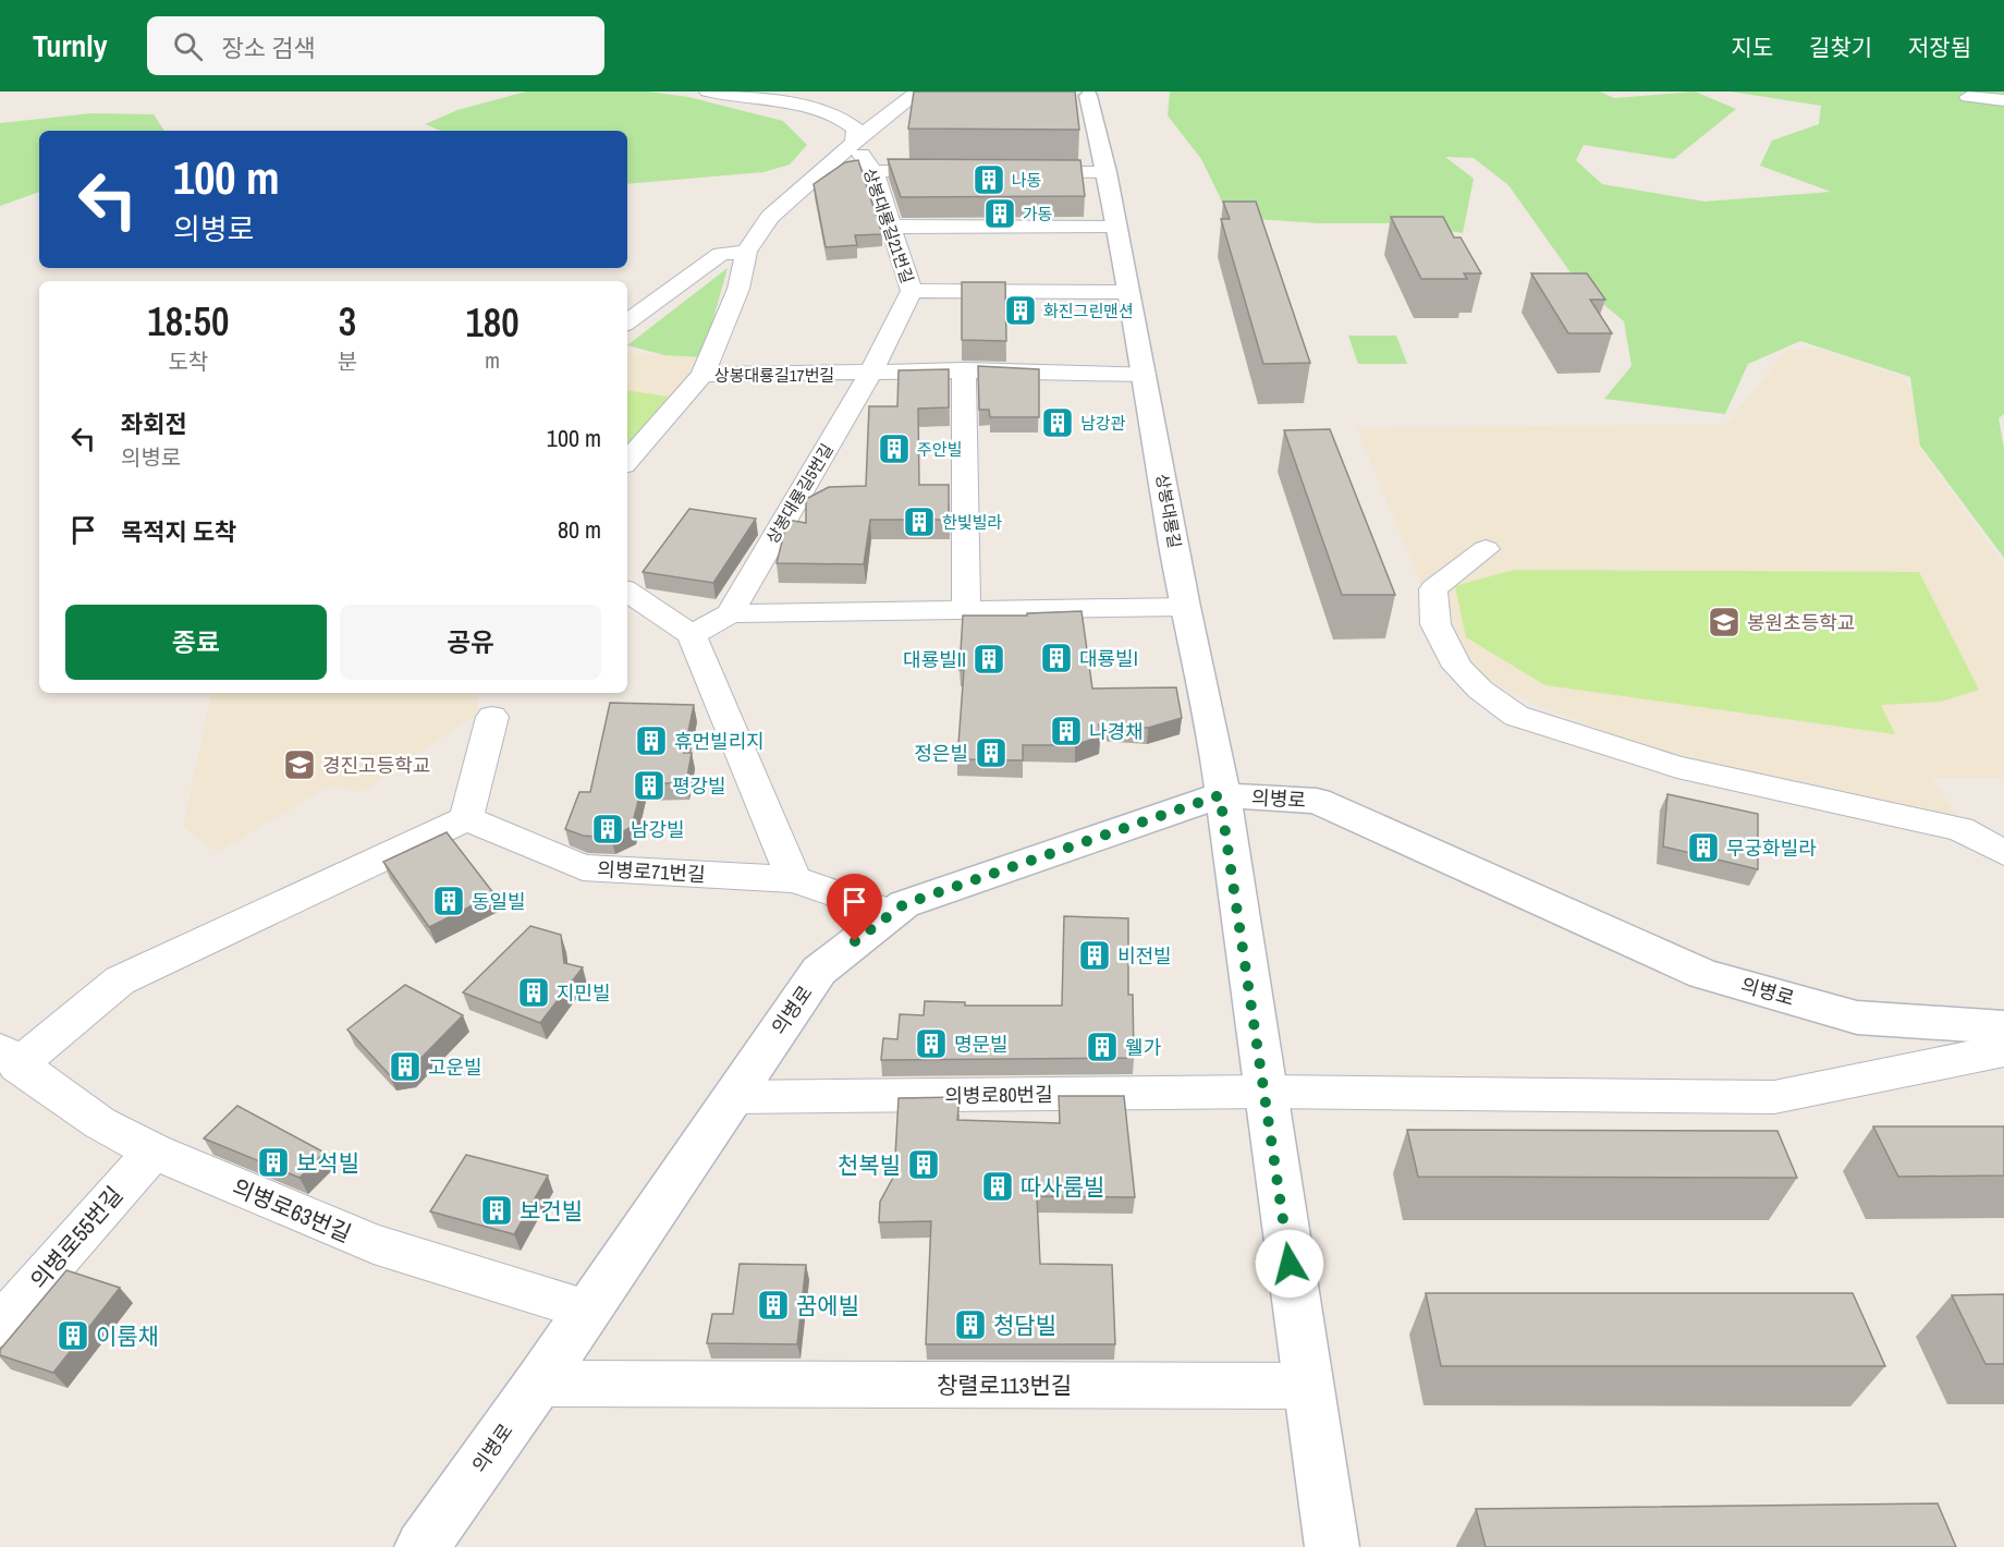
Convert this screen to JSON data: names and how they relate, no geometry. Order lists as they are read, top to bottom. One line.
{"streets":{"street":["상봉대룡길21번길","상봉대룡길17번길","상봉대룡길5번길","상봉대룡길","의병로","의병로71번길","의병로80번길","의병로63번길","의병로55번길","창렬로113번길"]},"crossings":[["상봉대룡길21번길","상봉대룡길17번길"],["상봉대룡길21번길","상봉대룡길"],["상봉대룡길17번길","상봉대룡길5번길"],["상봉대룡길17번길","상봉대룡길"],["상봉대룡길","의병로"],["의병로","의병로71번길"],["의병로","의병로80번길"],["의병로","의병로63번길"],["의병로","창렬로113번길"],["의병로71번길","의병로63번길"],["의병로63번길","의병로55번길"]],"places":{"building":["나동","가동","화진그린맨션","남강관","주안빌","한빛빌라","대룡빌I","대룡빌II","나경채","휴먼빌리지","정은빌","평강빌","남강빌","무궁화빌라","동일빌","비전빌","지민빌","명문빌","웰가","고운빌","보석빌","천복빌","따사룸빌","보건빌","꿈에빌","청담빌","이룸채"],"school or university":["봉원초등학교","경진고등학교"]},"page":{"header":"Turnly","search":"장소 검색","nav":["지도","길찾기","저장됨"],"turn":["100 m","의병로"],"eta":["18:50","도착","3","분","180","m"],"list":[{"name":"좌회전","note":"의병로","value":"100 m"},{"name":"목적지 도착","value":"80 m"}],"buttons":["종료","공유"]}}
